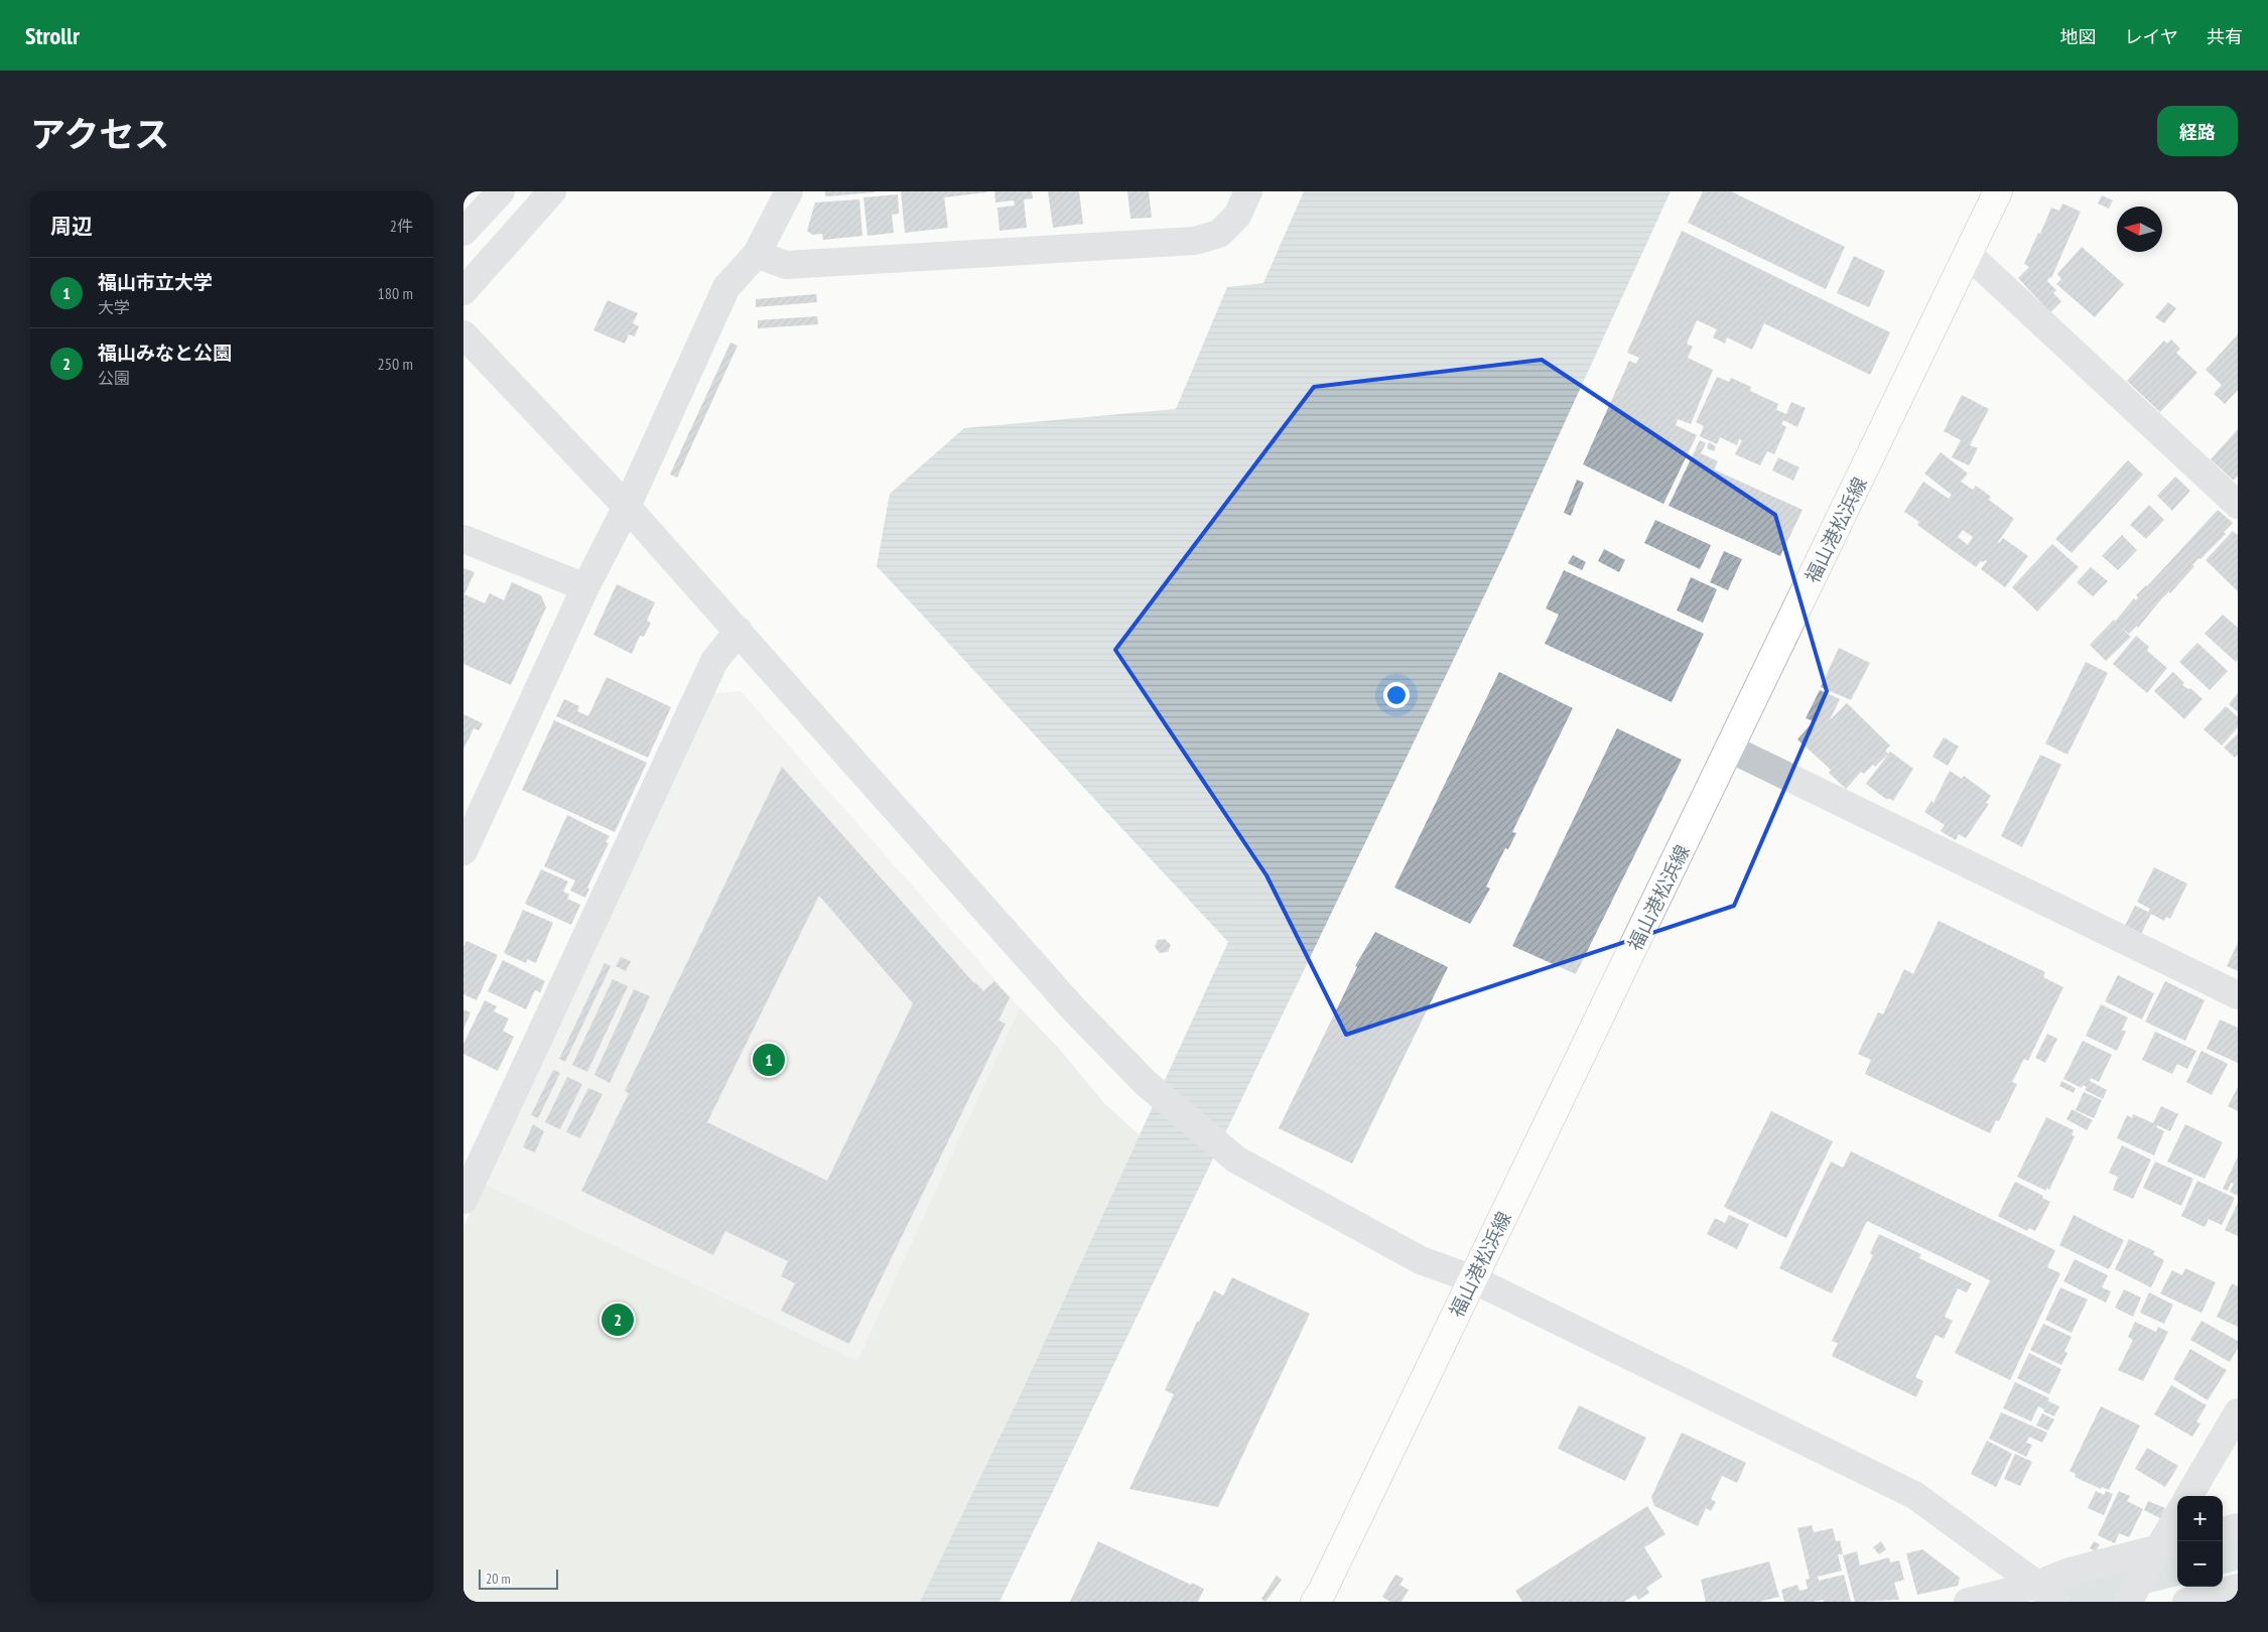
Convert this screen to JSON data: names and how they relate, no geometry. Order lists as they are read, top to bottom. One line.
{"streets":{"main road":["福山港松浜線"]},"scale_bar":"20 m","north":"left","page":{"header":"Strollr","nav":["地図","レイヤ","共有"],"title":"アクセス","buttons":"経路","heading":["周辺","2件"],"list":[{"mark":"1","name":"福山市立大学","note":"大学","value":"180 m"},{"mark":"2","name":"福山みなと公園","note":"公園","value":"250 m"}],"pins":["1","2"],"map_buttons":["+","−"],"scale":"20 m"}}
